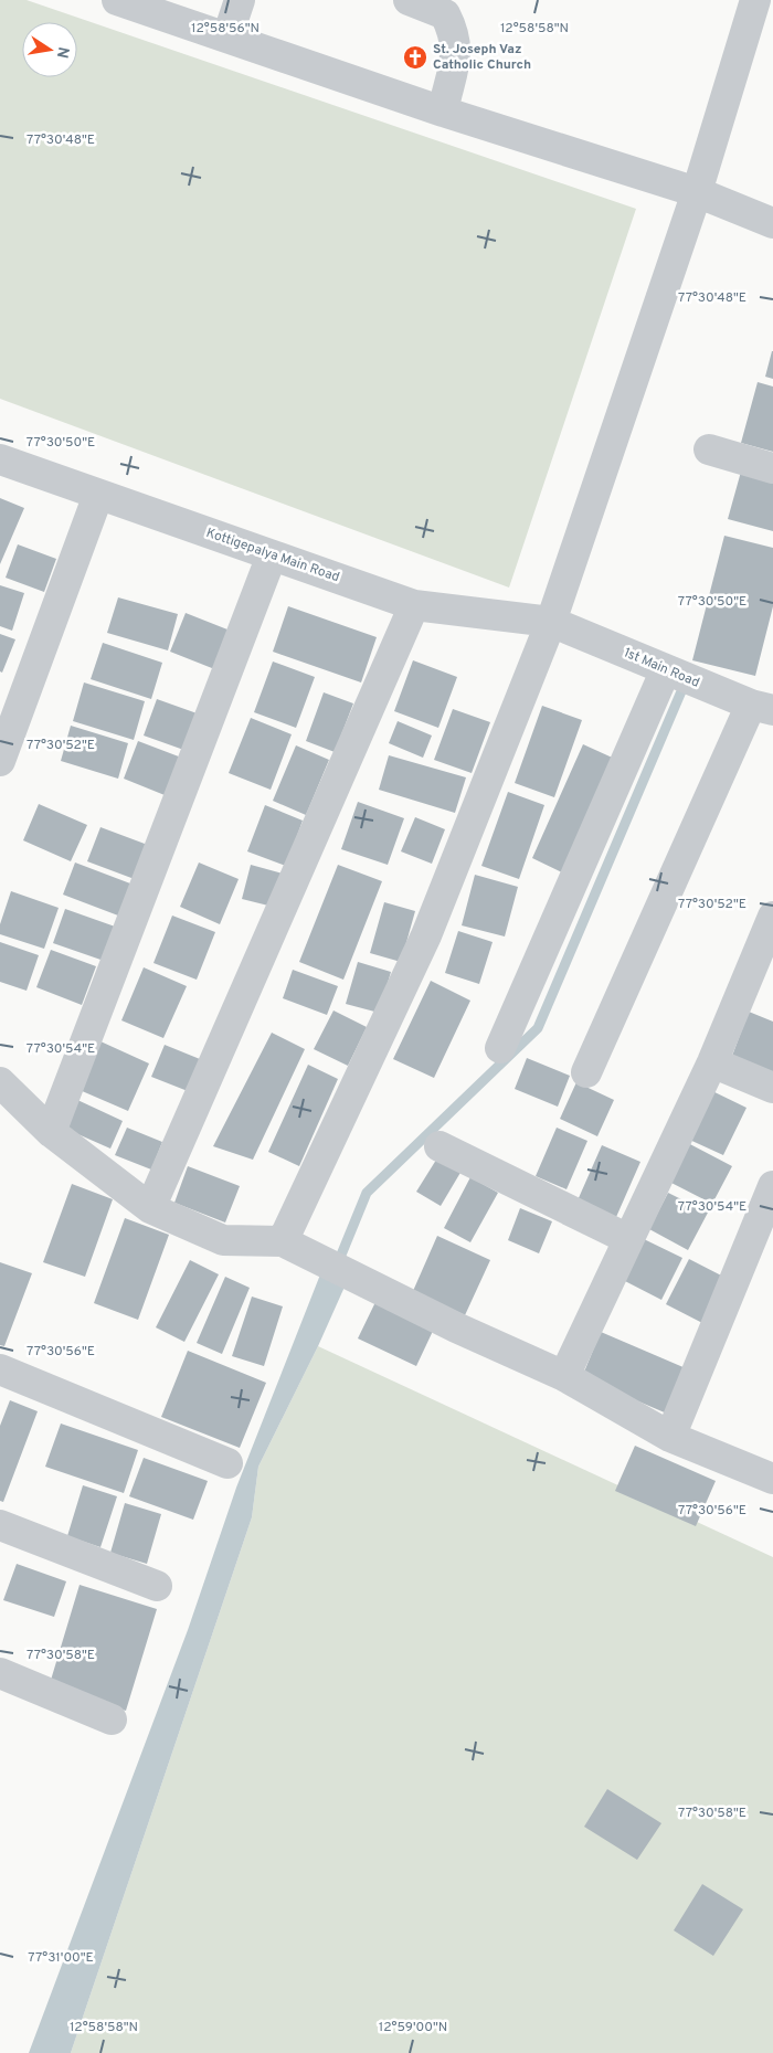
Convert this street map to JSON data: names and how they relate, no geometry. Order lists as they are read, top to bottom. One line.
{"streets":{"street":["Kottigepalya Main Road","1st Main Road"]},"crossings":[["Kottigepalya Main Road","1st Main Road"]],"places":{"church":["St. Joseph Vaz Catholic Church"]},"north":"right","coordinates":["12°58'56\"N","12°58'58\"N","77°30'48\"E","77°30'50\"E","77°30'52\"E","77°30'54\"E","77°30'56\"E","77°30'58\"E","77°31'00\"E","12°59'00\"N"]}
